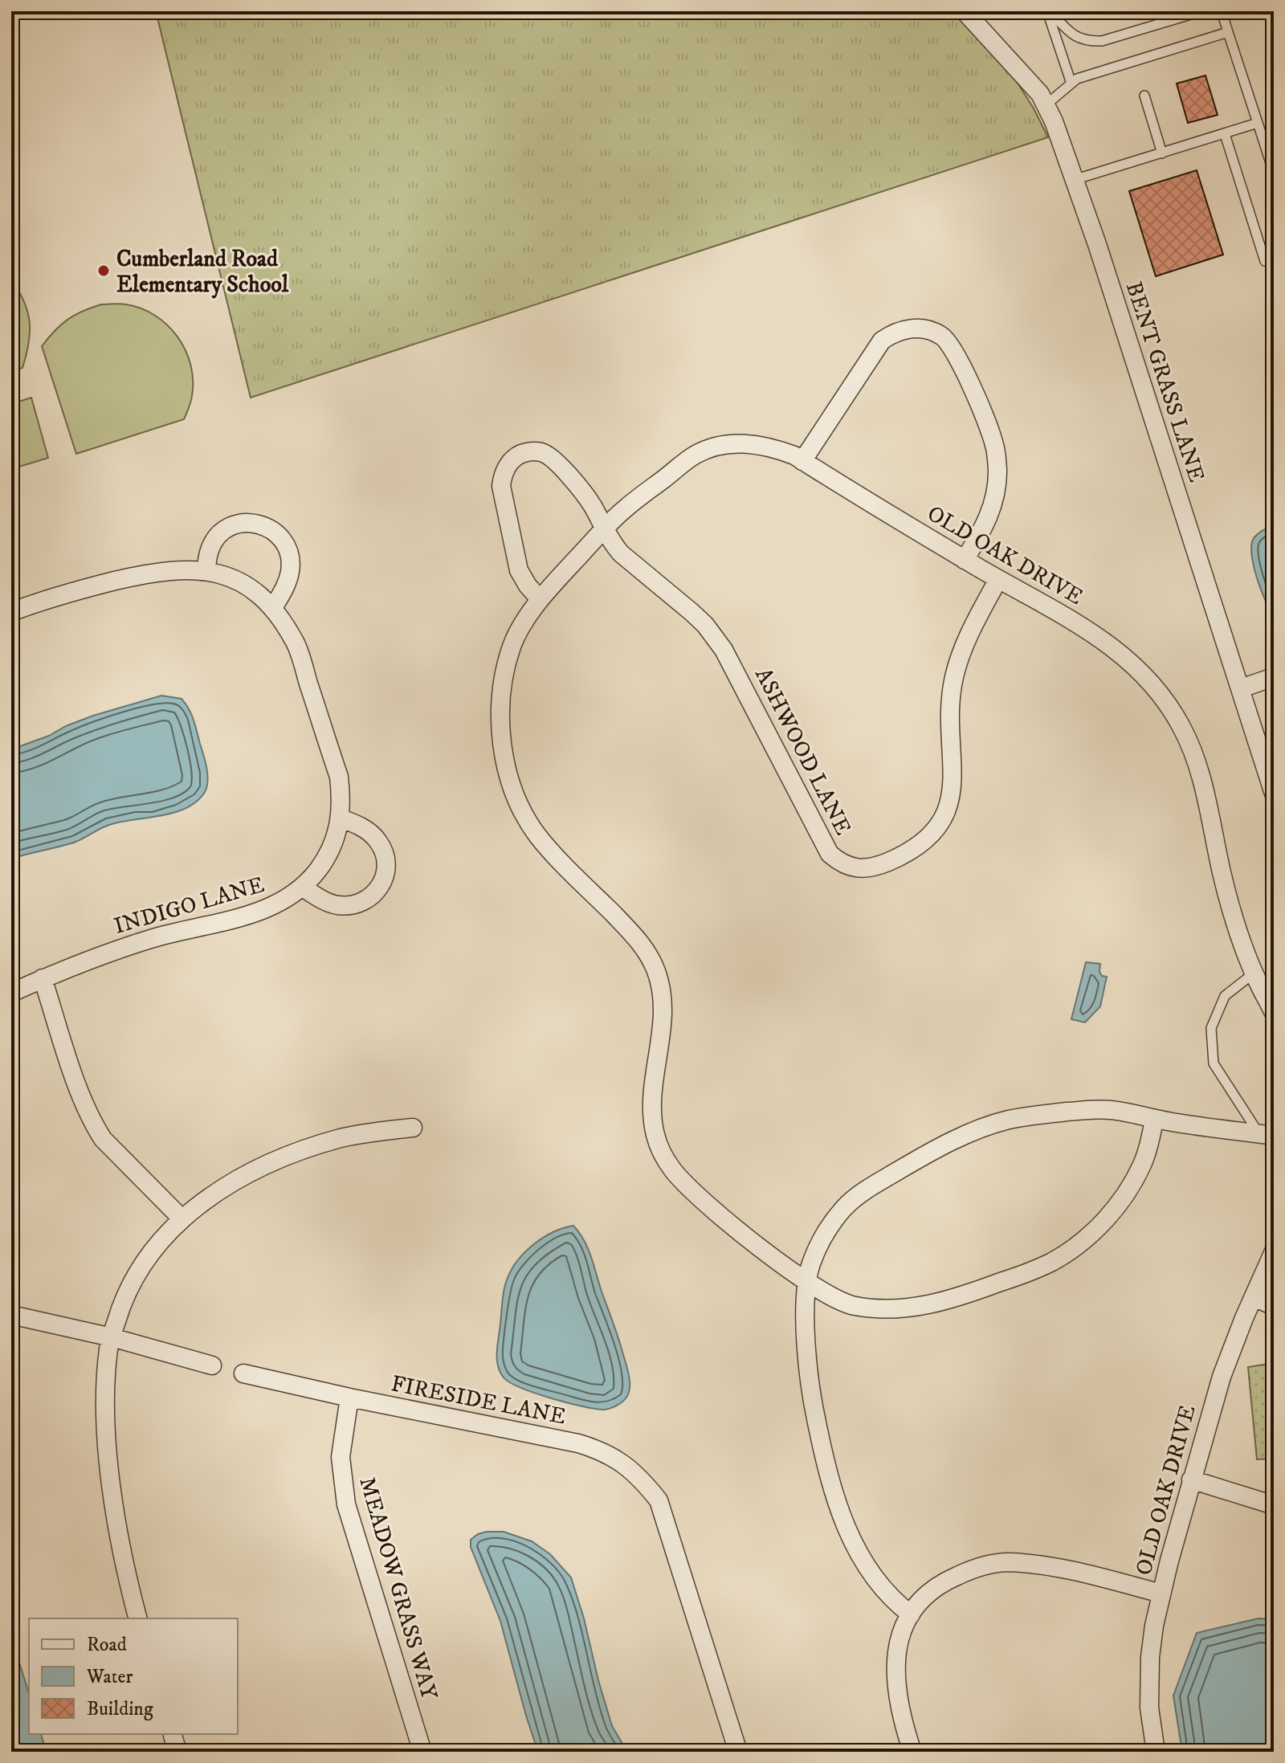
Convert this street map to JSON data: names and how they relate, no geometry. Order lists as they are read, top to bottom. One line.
{"streets":{"street":["BENT GRASS LANE","OLD OAK DRIVE","ASHWOOD LANE","INDIGO LANE","FIRESIDE LANE","MEADOW GRASS WAY"]},"crossings":[["OLD OAK DRIVE","ASHWOOD LANE"],["FIRESIDE LANE","MEADOW GRASS WAY"]],"places":["Cumberland Road Elementary School"],"legend":["Road","Water","Building"]}
